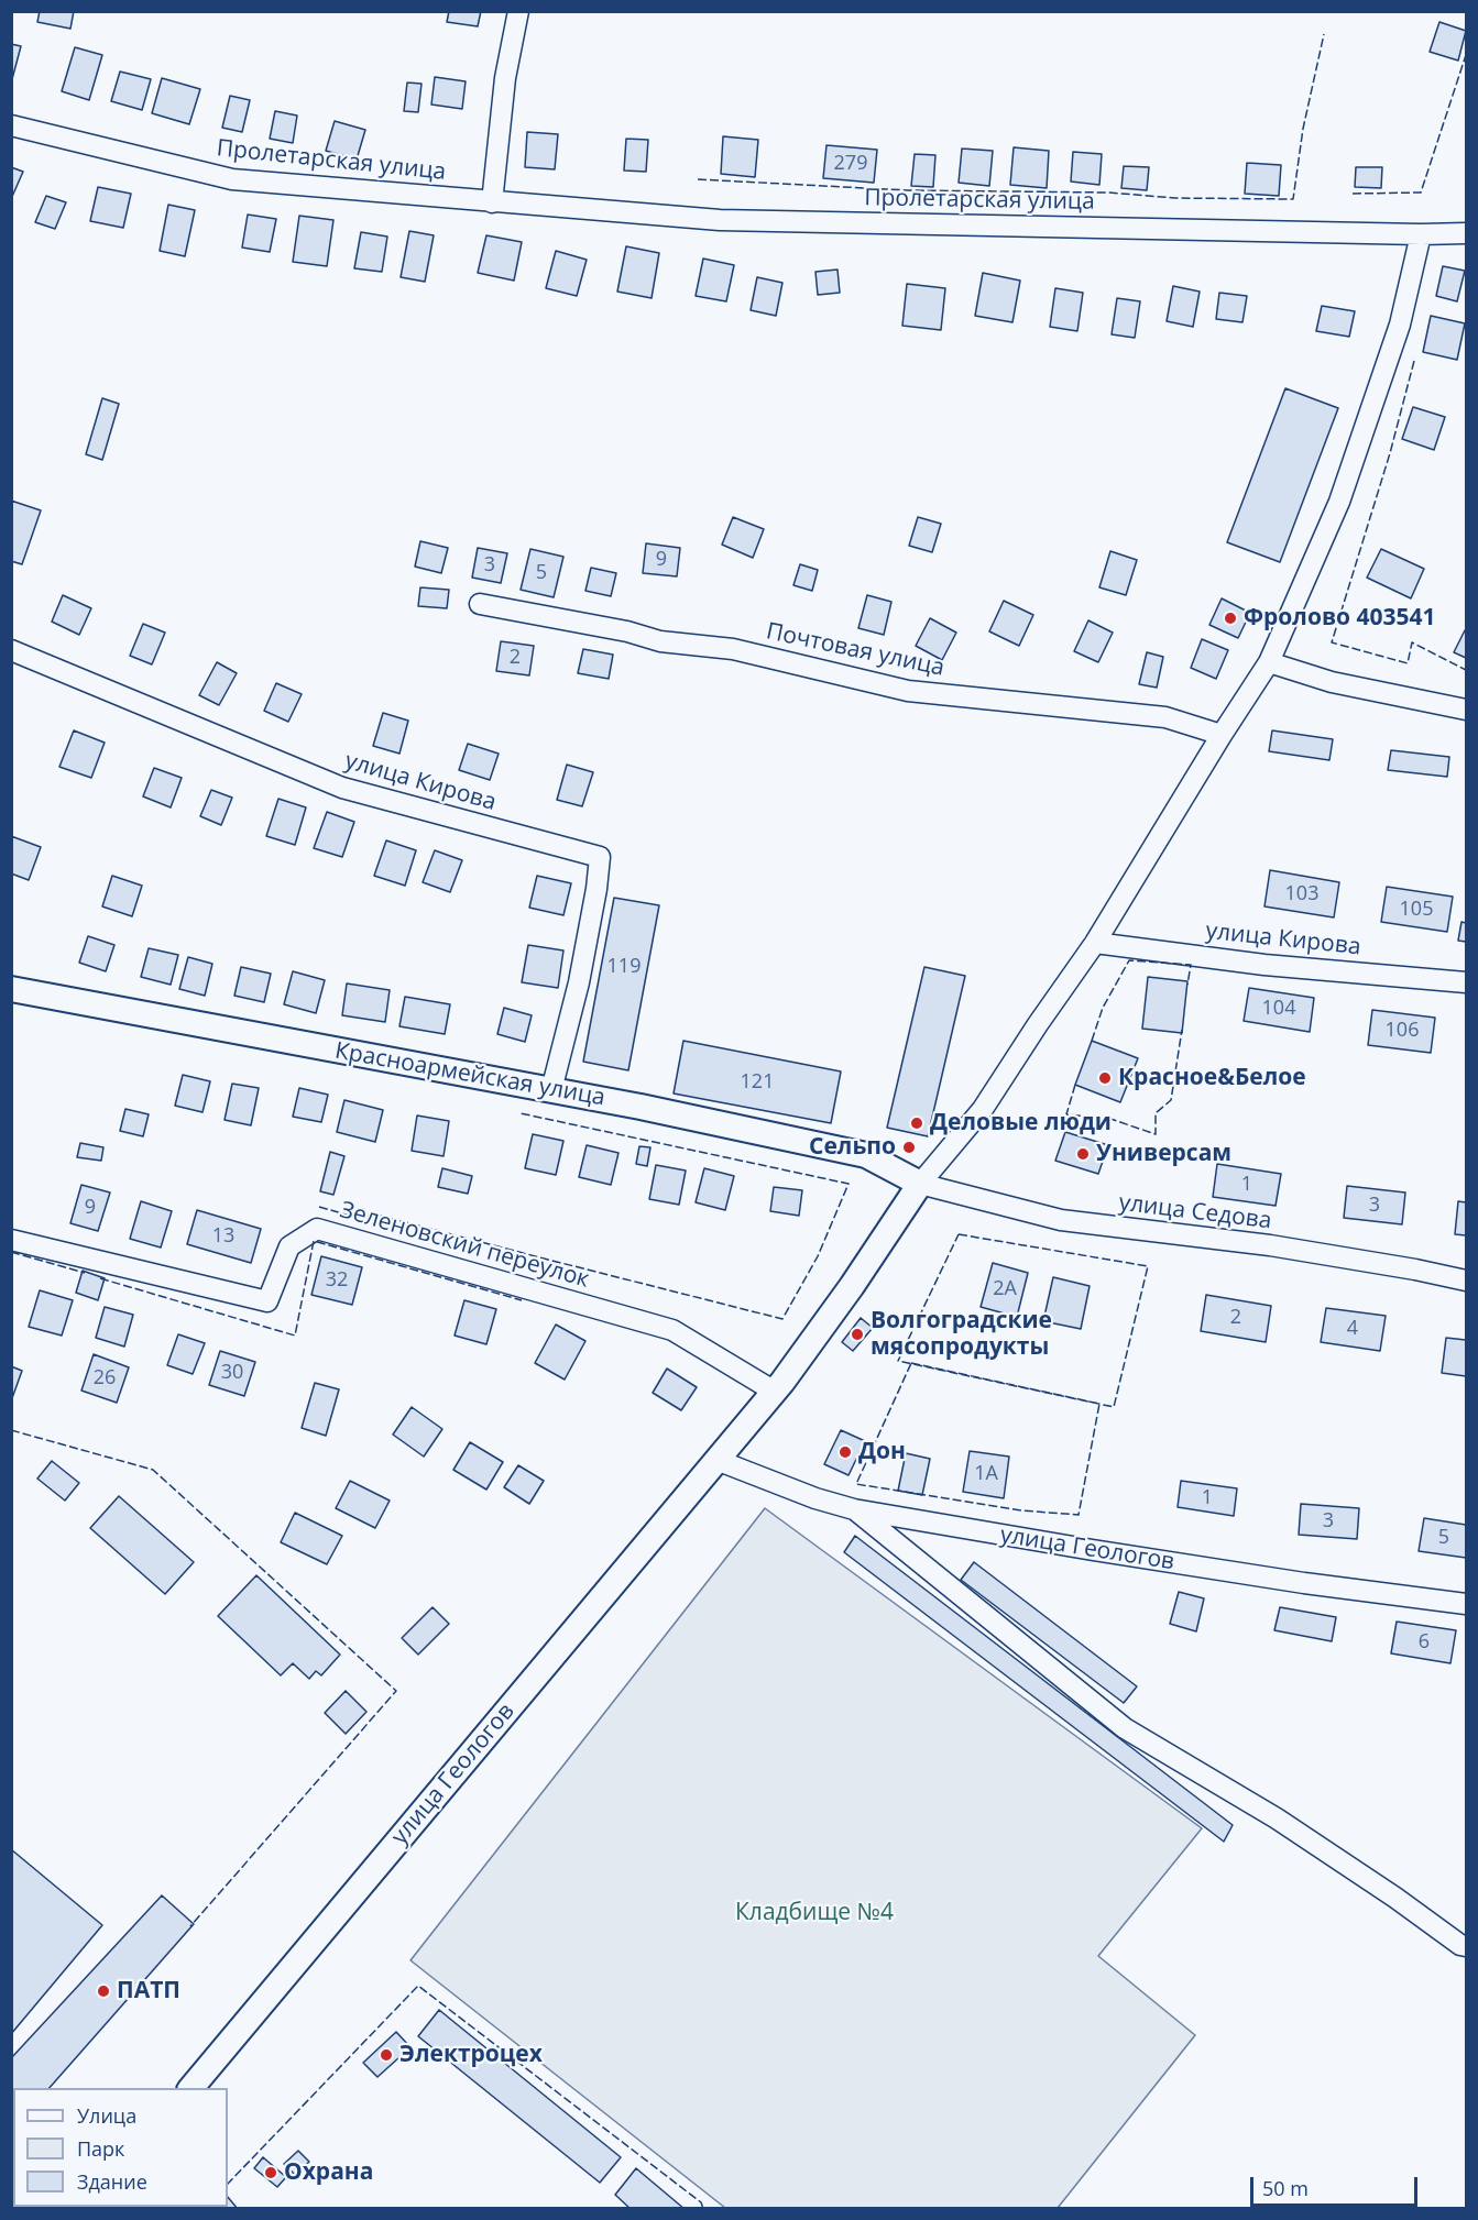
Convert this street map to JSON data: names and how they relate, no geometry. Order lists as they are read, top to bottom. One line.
{"streets":{"street":["Пролетарская улица","Почтовая улица","улица Кирова","Красноармейская улица","улица Седова","Зеленовский переулок","улица Геологов"]},"crossings":[["улица Кирова","Красноармейская улица"],["Красноармейская улица","улица Седова"],["Красноармейская улица","улица Геологов"],["улица Седова","улица Геологов"],["Зеленовский переулок","улица Геологов"]],"parks":["Кладбище №4"],"places":["Фролово 403541","Красное&Белое","Деловые люди","Сельпо","Универсам","Волгоградские мясопродукты","Дон","ПАТП","Электроцех","Охрана"],"house_numbers":["279","9","3","5","2","103","105","119","104","106","121","1","3","9","13","32","2А","2","4","30","26","1А","1","3","5","6"],"legend":["Улица","Парк","Здание"],"scale_bar":"50 m"}
